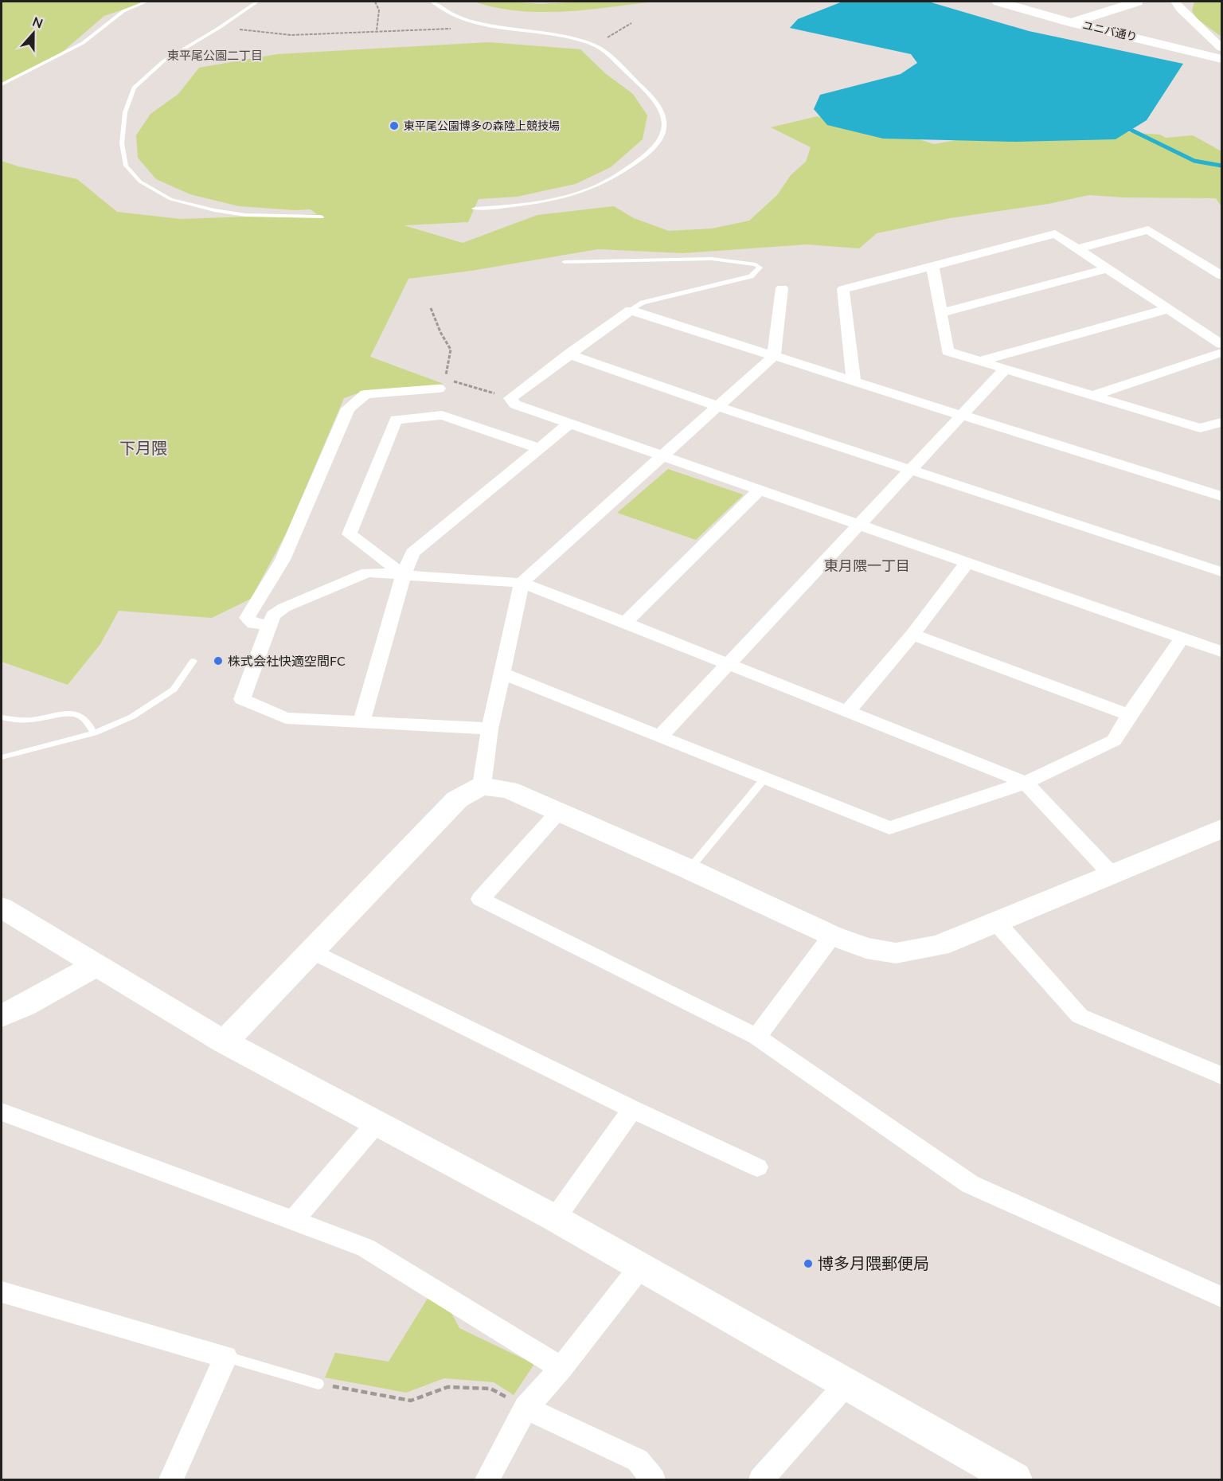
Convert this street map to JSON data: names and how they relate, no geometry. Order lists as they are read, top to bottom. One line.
{"streets":{"street":["ユニバ通り"]},"districts":["東平尾公園二丁目","下月隈","東月隈一丁目"],"places":["東平尾公園博多の森陸上競技場","株式会社快適空間FC","博多月隈郵便局"],"north":"top"}
